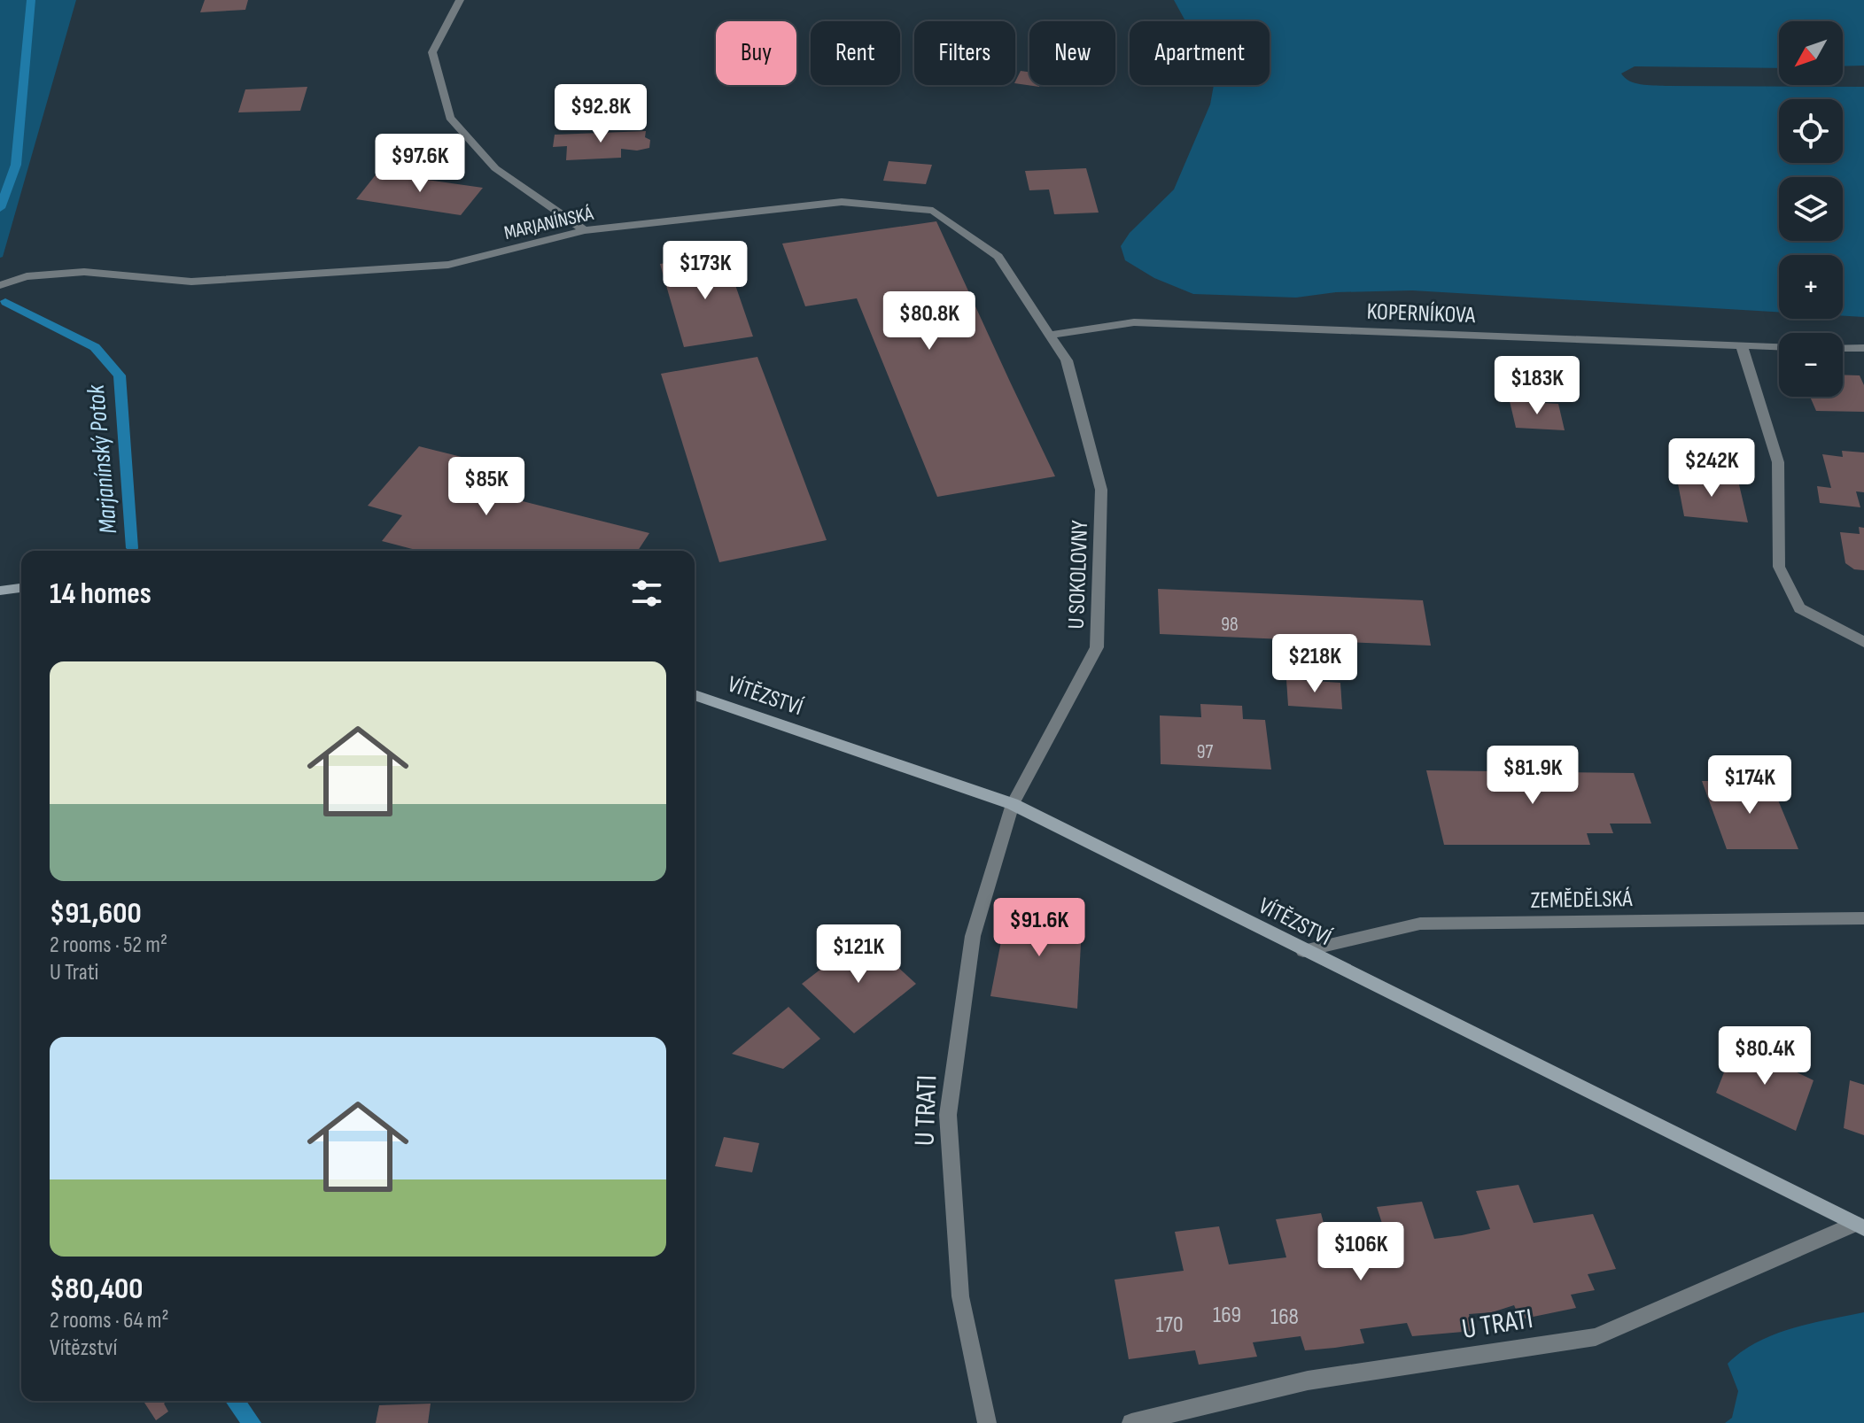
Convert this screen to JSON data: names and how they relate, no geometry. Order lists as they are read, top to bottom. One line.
{"streets":{"main road":["VÍTĚZSTVÍ"],"street":["MARJANÍNSKÁ","KOPERNÍKOVA","U SOKOLOVNY","ZEMĚDĚLSKÁ","U TRATI"]},"crossings":[["MARJANÍNSKÁ","KOPERNÍKOVA"],["MARJANÍNSKÁ","U SOKOLOVNY"],["KOPERNÍKOVA","U SOKOLOVNY"],["U SOKOLOVNY","VÍTĚZSTVÍ"],["U SOKOLOVNY","U TRATI"],["VÍTĚZSTVÍ","ZEMĚDĚLSKÁ"],["VÍTĚZSTVÍ","U TRATI"]],"water":["Marjanínský Potok"],"house_numbers":["98","97","169","168","170"],"north":"bottom left","page":{"map_buttons":["+","−"],"chip":["Buy","Rent","Filters","New","Apartment"],"price":["$92.8K","$97.6K","$173K","$80.8K","$183K","$242K","$85K","$218K","$81.9K","$174K","$91.6K","$121K","$80.4K","$106K"],"heading":"14 homes","list":[{"name":"$91,600","note":"2 rooms · 52 m² · U Trati"},{"name":"$80,400","note":"2 rooms · 64 m² · Vítězství"}]}}
